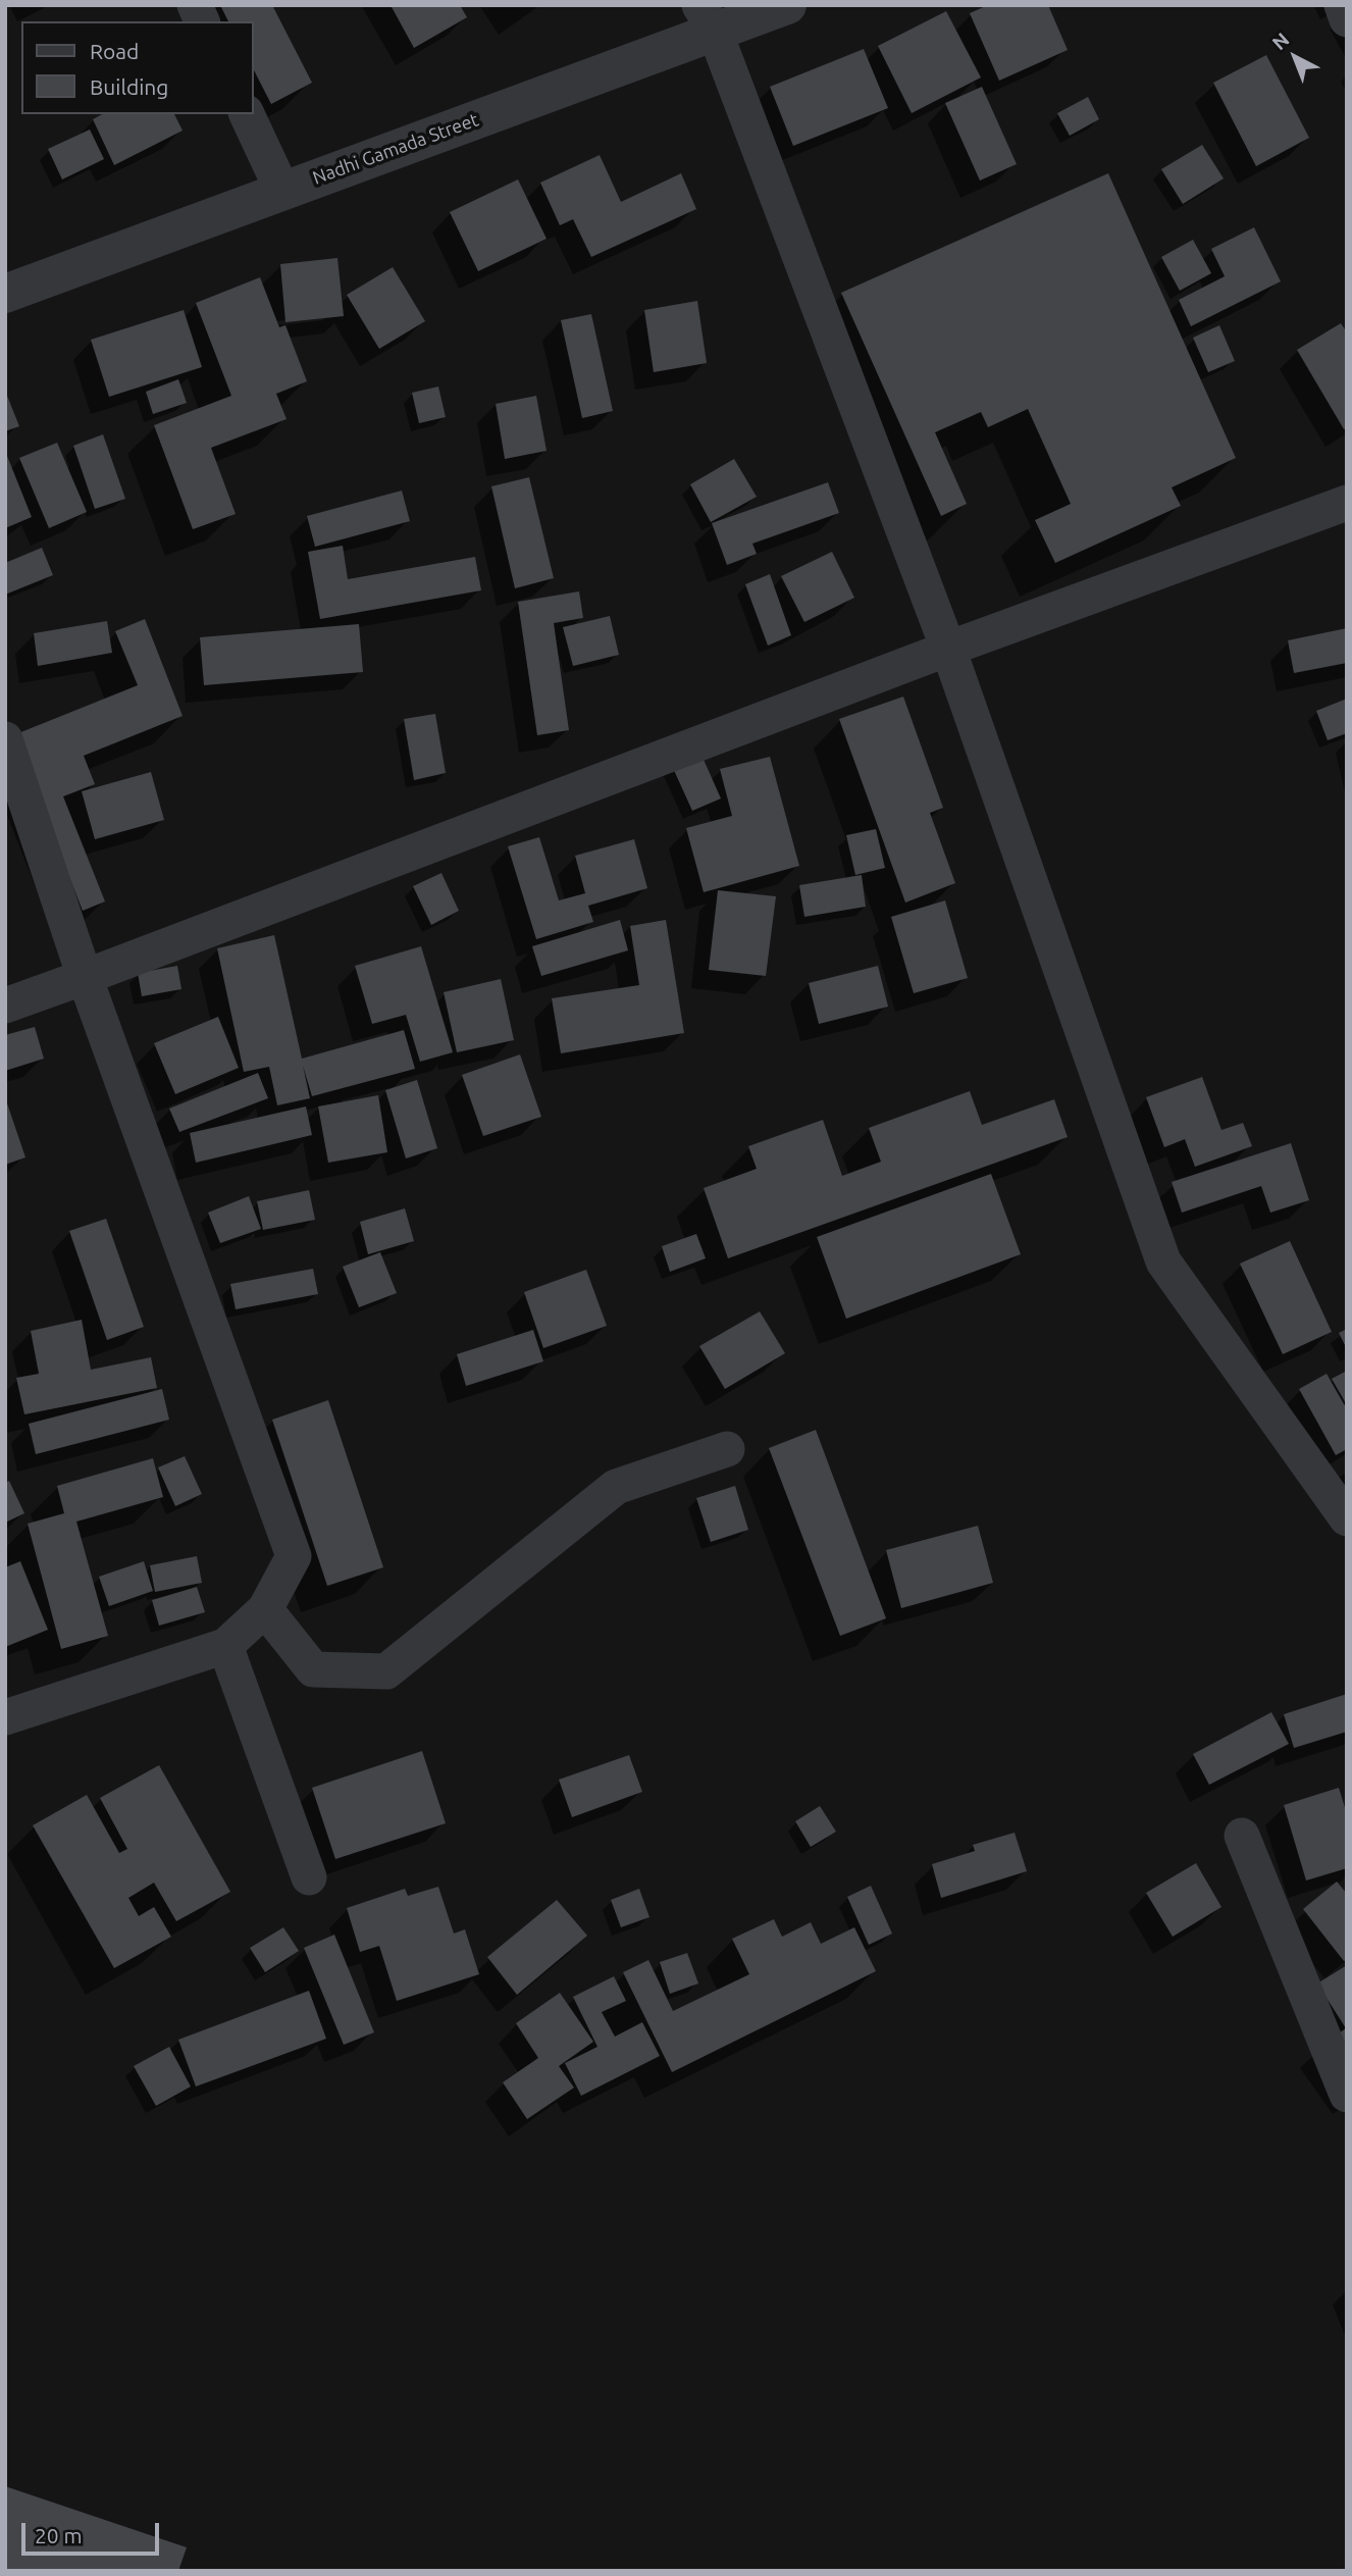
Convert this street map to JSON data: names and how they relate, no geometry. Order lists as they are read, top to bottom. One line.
{"streets":{"street":["Nadhi Gamada Street"]},"legend":["Road","Building"],"scale_bar":"20 m","north":"top left"}
